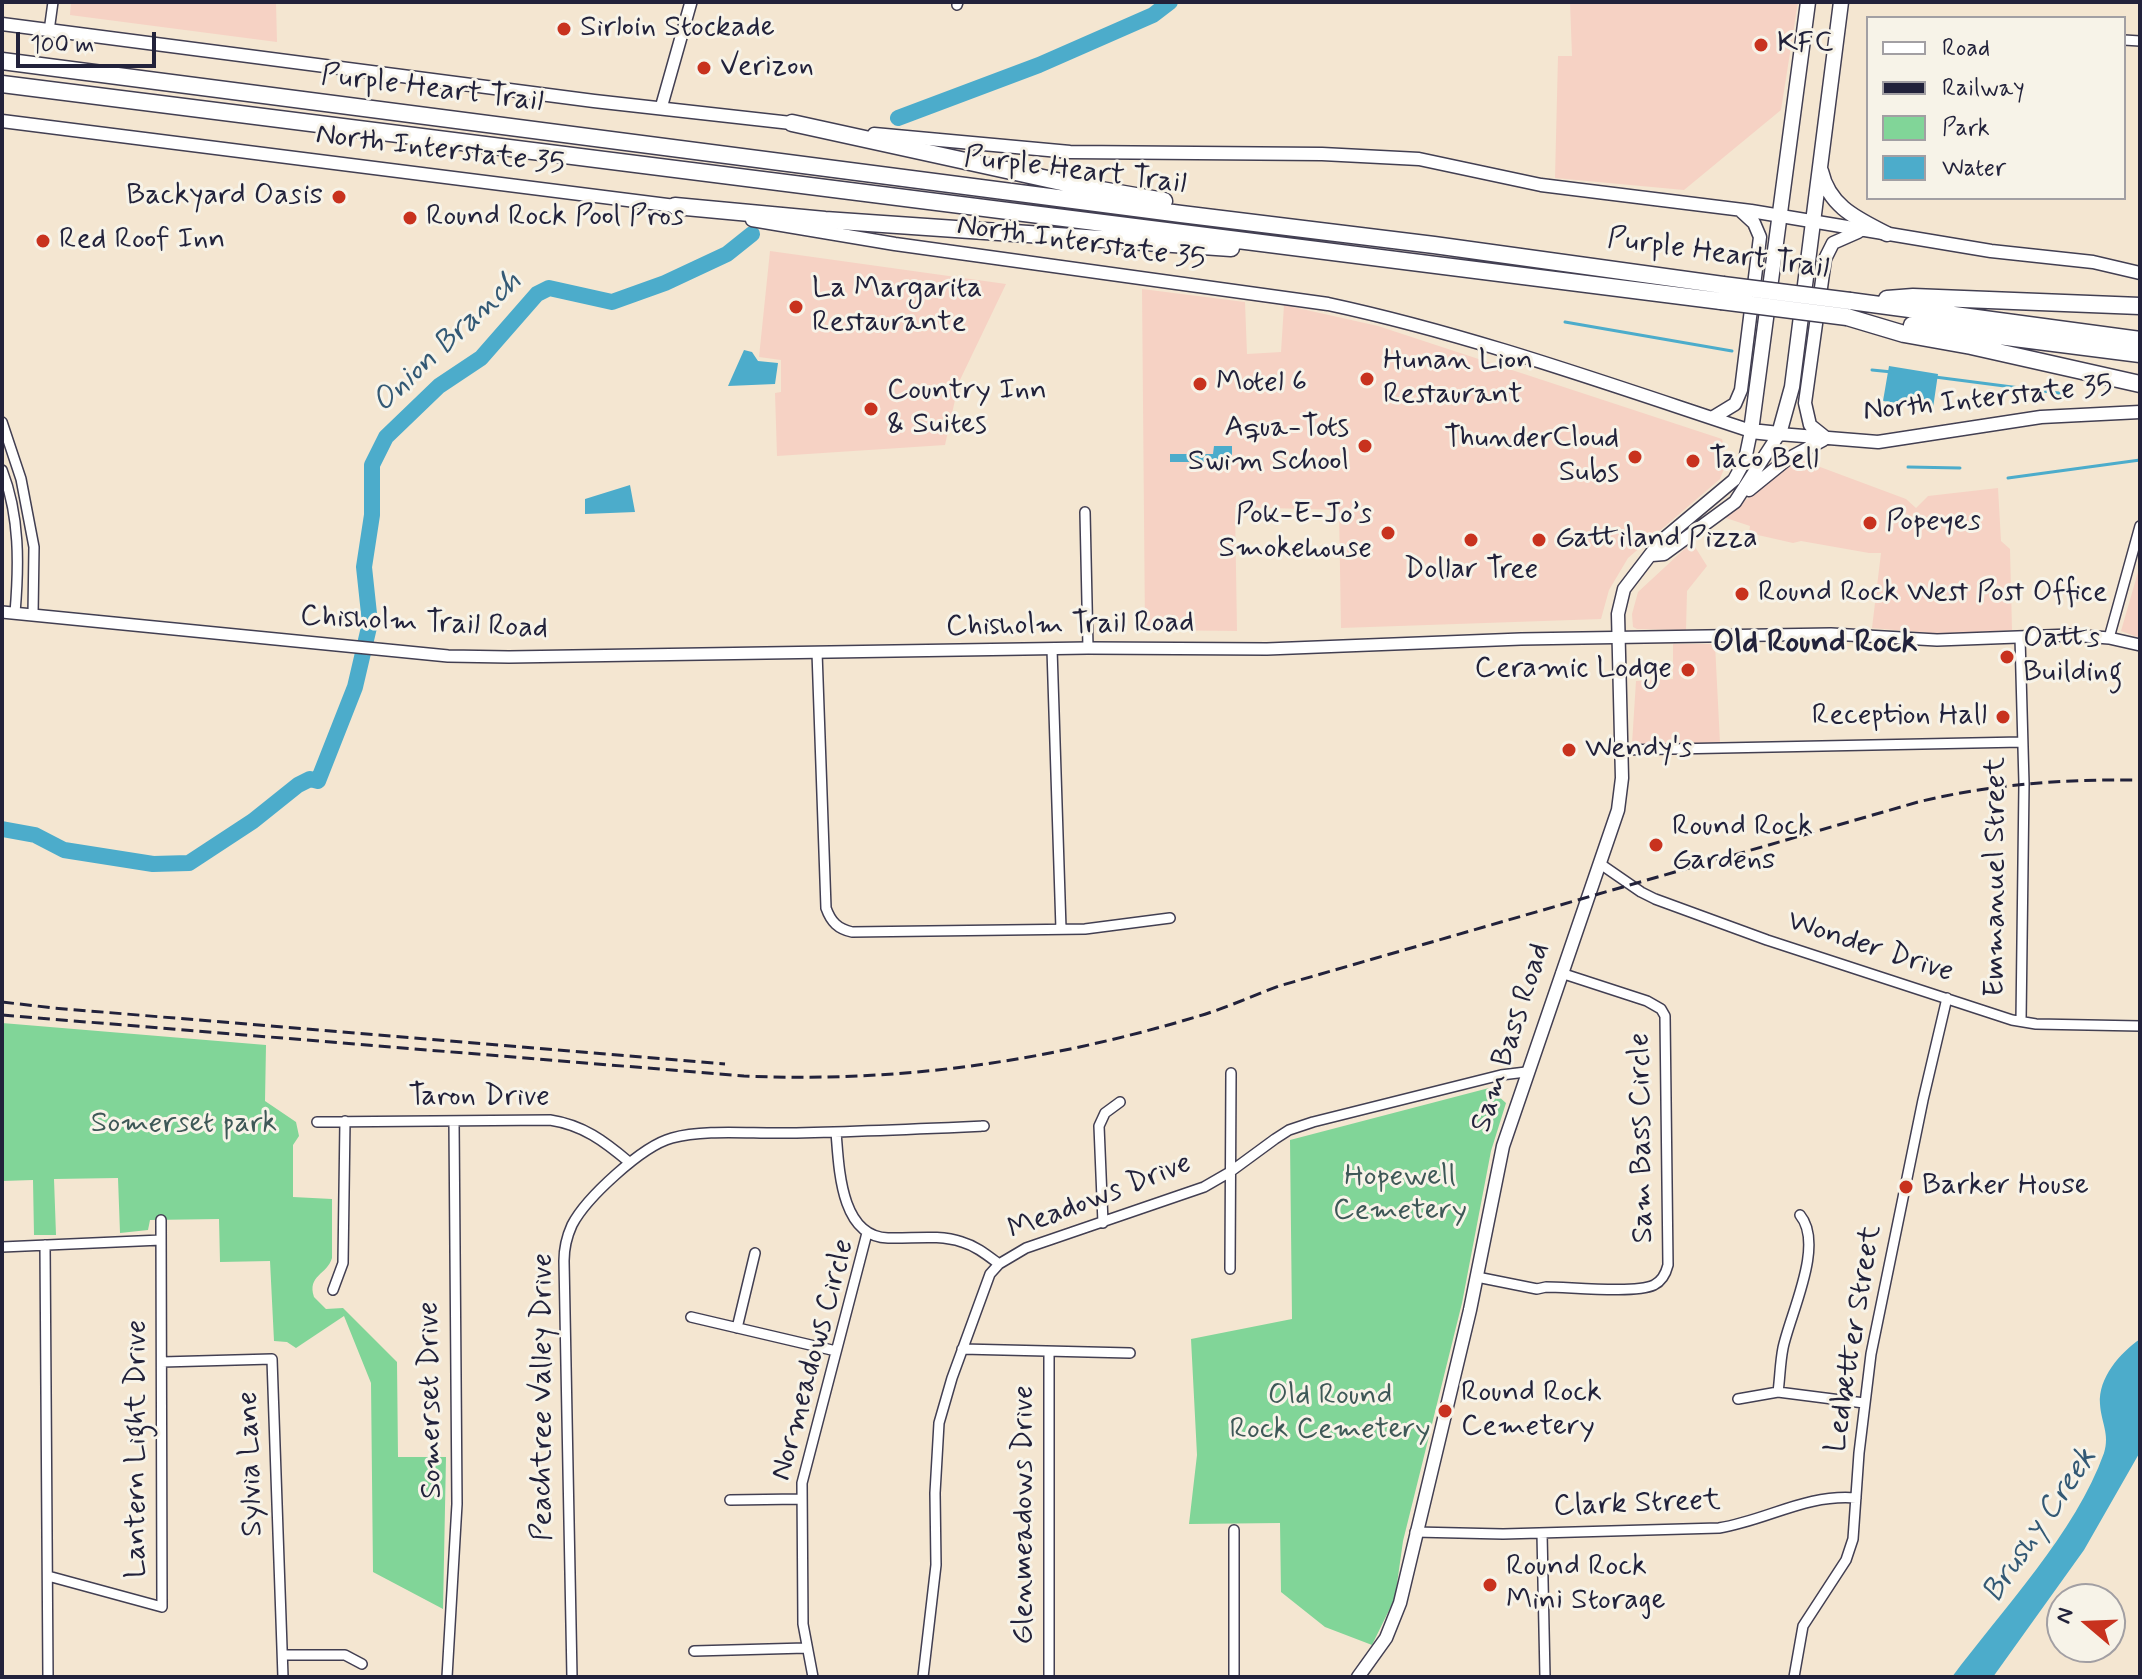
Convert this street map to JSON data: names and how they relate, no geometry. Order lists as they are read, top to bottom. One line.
{"streets":{"highway":["Purple Heart Trail","North Interstate 35"],"main road":["Sam Bass Road"],"street":["Chisholm Trail Road","Emmanuel Street","Wonder Drive","Taron Drive","Sam Bass Circle","Meadows Drive","Ledbetter Street","Normeadows Circle","Peachtree Valley Drive","Somerset Drive","Lantern Light Drive","Sylvia Lane","Clark Street","Glenmeadows Drive"]},"crossings":[["North Interstate 35","Sam Bass Road"],["Chisholm Trail Road","Emmanuel Street"],["Chisholm Trail Road","Sam Bass Road"],["Emmanuel Street","Wonder Drive"],["Wonder Drive","Sam Bass Road"],["Wonder Drive","Ledbetter Street"],["Sam Bass Road","Sam Bass Circle"],["Sam Bass Road","Meadows Drive"],["Sam Bass Road","Clark Street"],["Taron Drive","Peachtree Valley Drive"],["Taron Drive","Somerset Drive"],["Meadows Drive","Normeadows Circle"],["Ledbetter Street","Clark Street"],["Lantern Light Drive","Sylvia Lane"]],"districts":["Old Round Rock"],"water":["Onion Branch","Brushy Creek"],"parks":["Somerset park","Hopewell Cemetery","Old Round Rock Cemetery"],"places":["Sirloin Stockade","KFC","Verizon","Backyard Oasis","Round Rock Pool Pros","Red Roof Inn","La Margarita Restaurante","Hunan Lion Restaurant","Motel 6","Country Inn & Suites","Aqua-Tots Swim School","ThunderCloud Subs","Taco Bell","Popeyes","Pok-E-Jo’s Smokehouse","Dollar Tree","Gattiland Pizza","Round Rock West Post Office","Oatts Building","Ceramic Lodge","Reception Hall","Wendy's","Round Rock Gardens","Barker House","Round Rock Cemetery","Round Rock Mini Storage"],"legend":["Road","Railway","Park","Water"],"scale_bar":"100 m","north":"left"}
